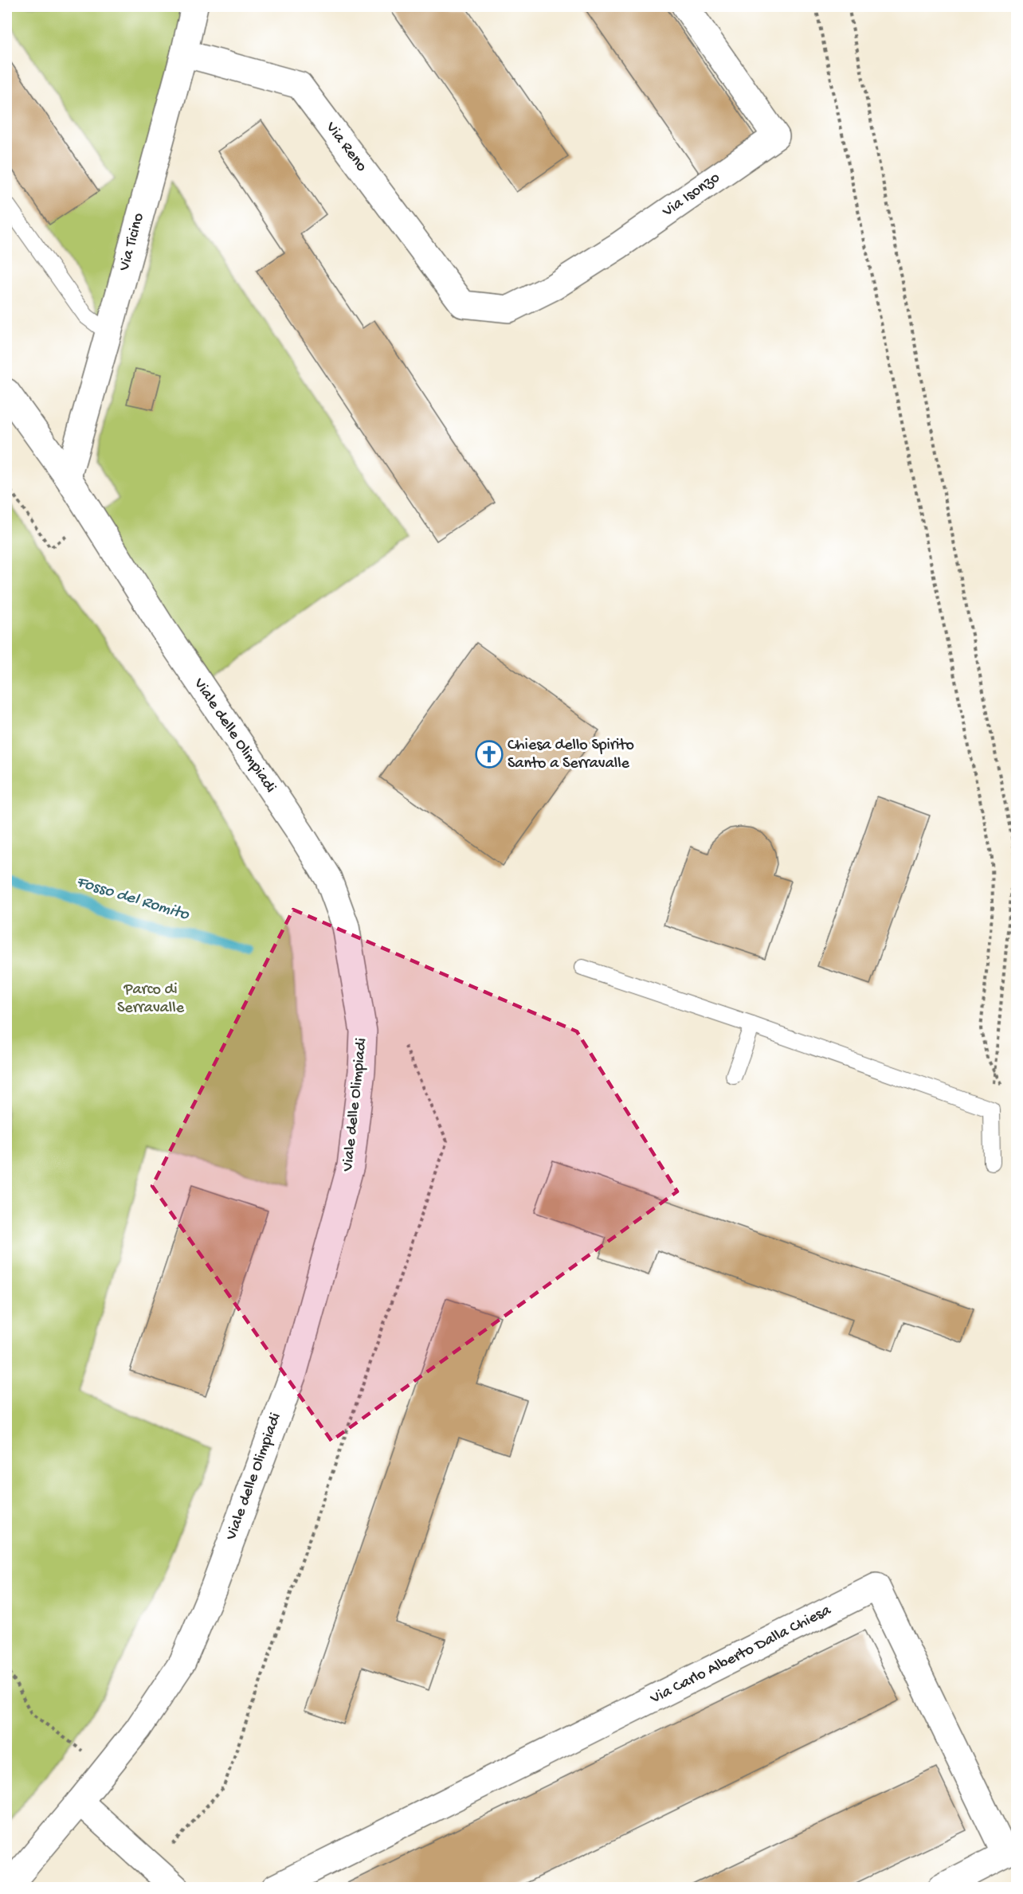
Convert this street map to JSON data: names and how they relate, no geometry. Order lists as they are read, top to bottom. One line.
{"streets":{"street":["Via Reno","Via Isonzo","Via Ticino","Viale delle Olimpiadi","Via Carlo Alberto Dalla Chiesa"]},"crossings":[["Via Reno","Via Isonzo"],["Via Reno","Via Ticino"],["Via Ticino","Viale delle Olimpiadi"]],"water":["Fosso del Romito"],"parks":["Parco di Serravalle"],"places":{"church":["Chiesa dello Spirito Santo a Serravalle"]}}
